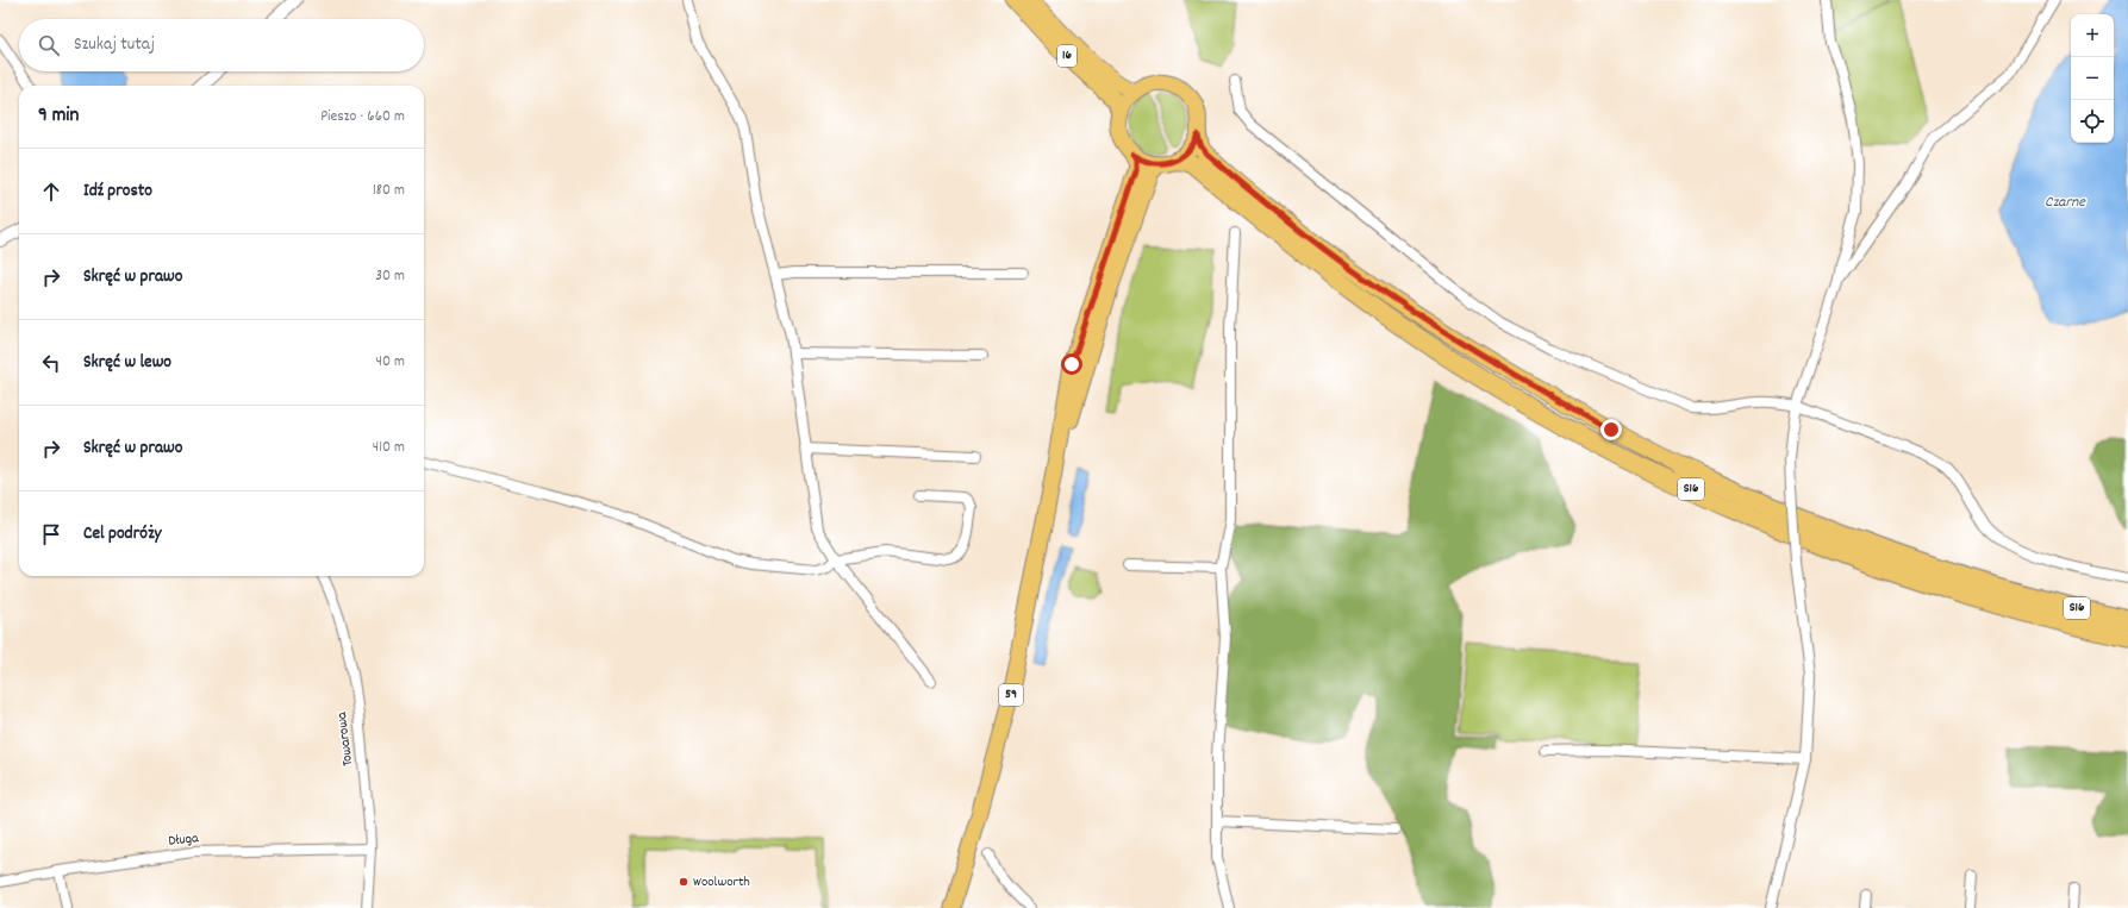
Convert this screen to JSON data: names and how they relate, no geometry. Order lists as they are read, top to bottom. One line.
{"streets":{"highway":["S16"],"main road":["16","59"],"street":["Towarowa","Długa"]},"crossings":[["16","S16"],["16","59"],["S16","59"],["Towarowa","Długa"]],"water":["Czarne"],"places":["Woolworth"],"page":{"map_buttons":["+","−"],"search":"Szukaj tutaj","heading":["9 min","Pieszo · 660 m"],"list":[["Idź prosto","180 m"],["Skręć w prawo","30 m"],["Skręć w lewo","40 m"],["Skręć w prawo","410 m"],"Cel podróży"]}}
